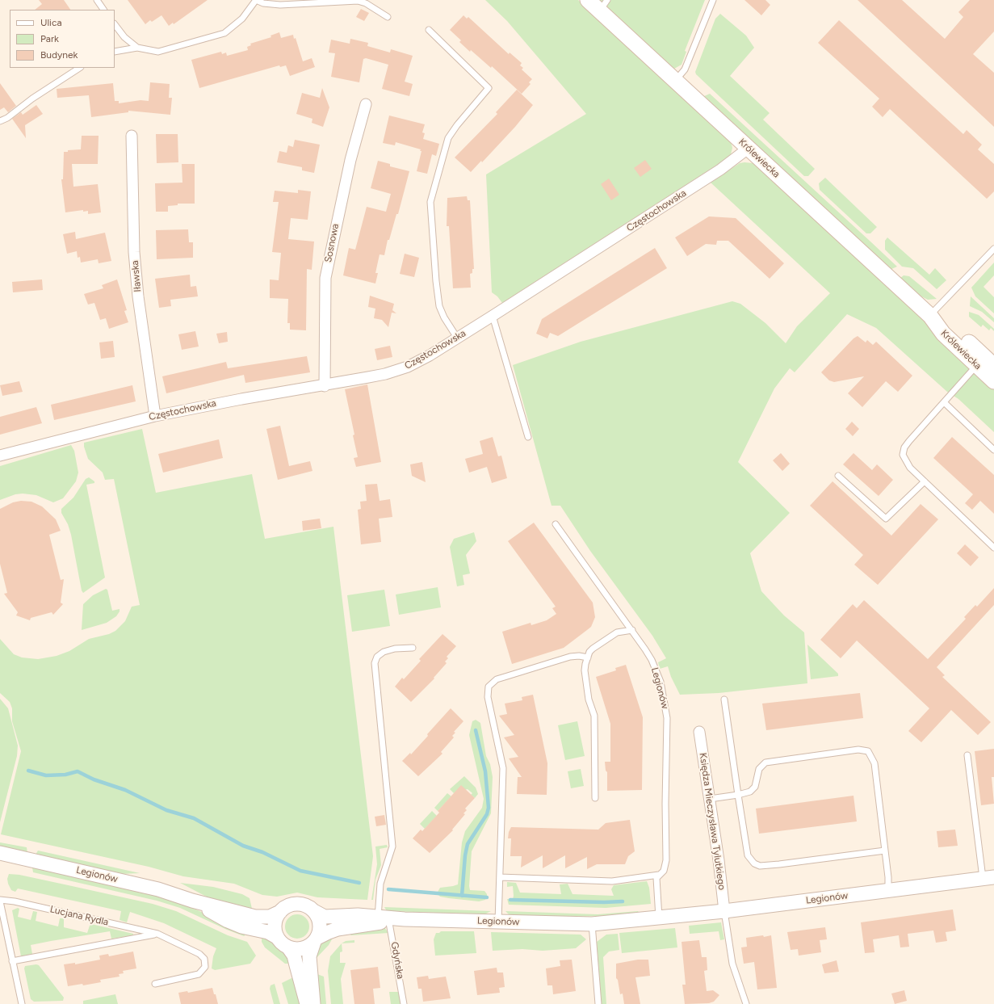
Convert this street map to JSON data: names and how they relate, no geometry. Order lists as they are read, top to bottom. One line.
{"streets":{"main road":["Królewiecka"],"street":["Częstochowska","Sosnowa","Iławska","Legionów","Księdza Mieczysława Tylutkiego"],"lane":["Lucjana Rydla","Gdyńska"]},"crossings":[["Królewiecka","Częstochowska"],["Częstochowska","Sosnowa"],["Częstochowska","Iławska"],["Legionów","Księdza Mieczysława Tylutkiego"],["Legionów","Gdyńska"]],"legend":["Ulica","Park","Budynek"]}
